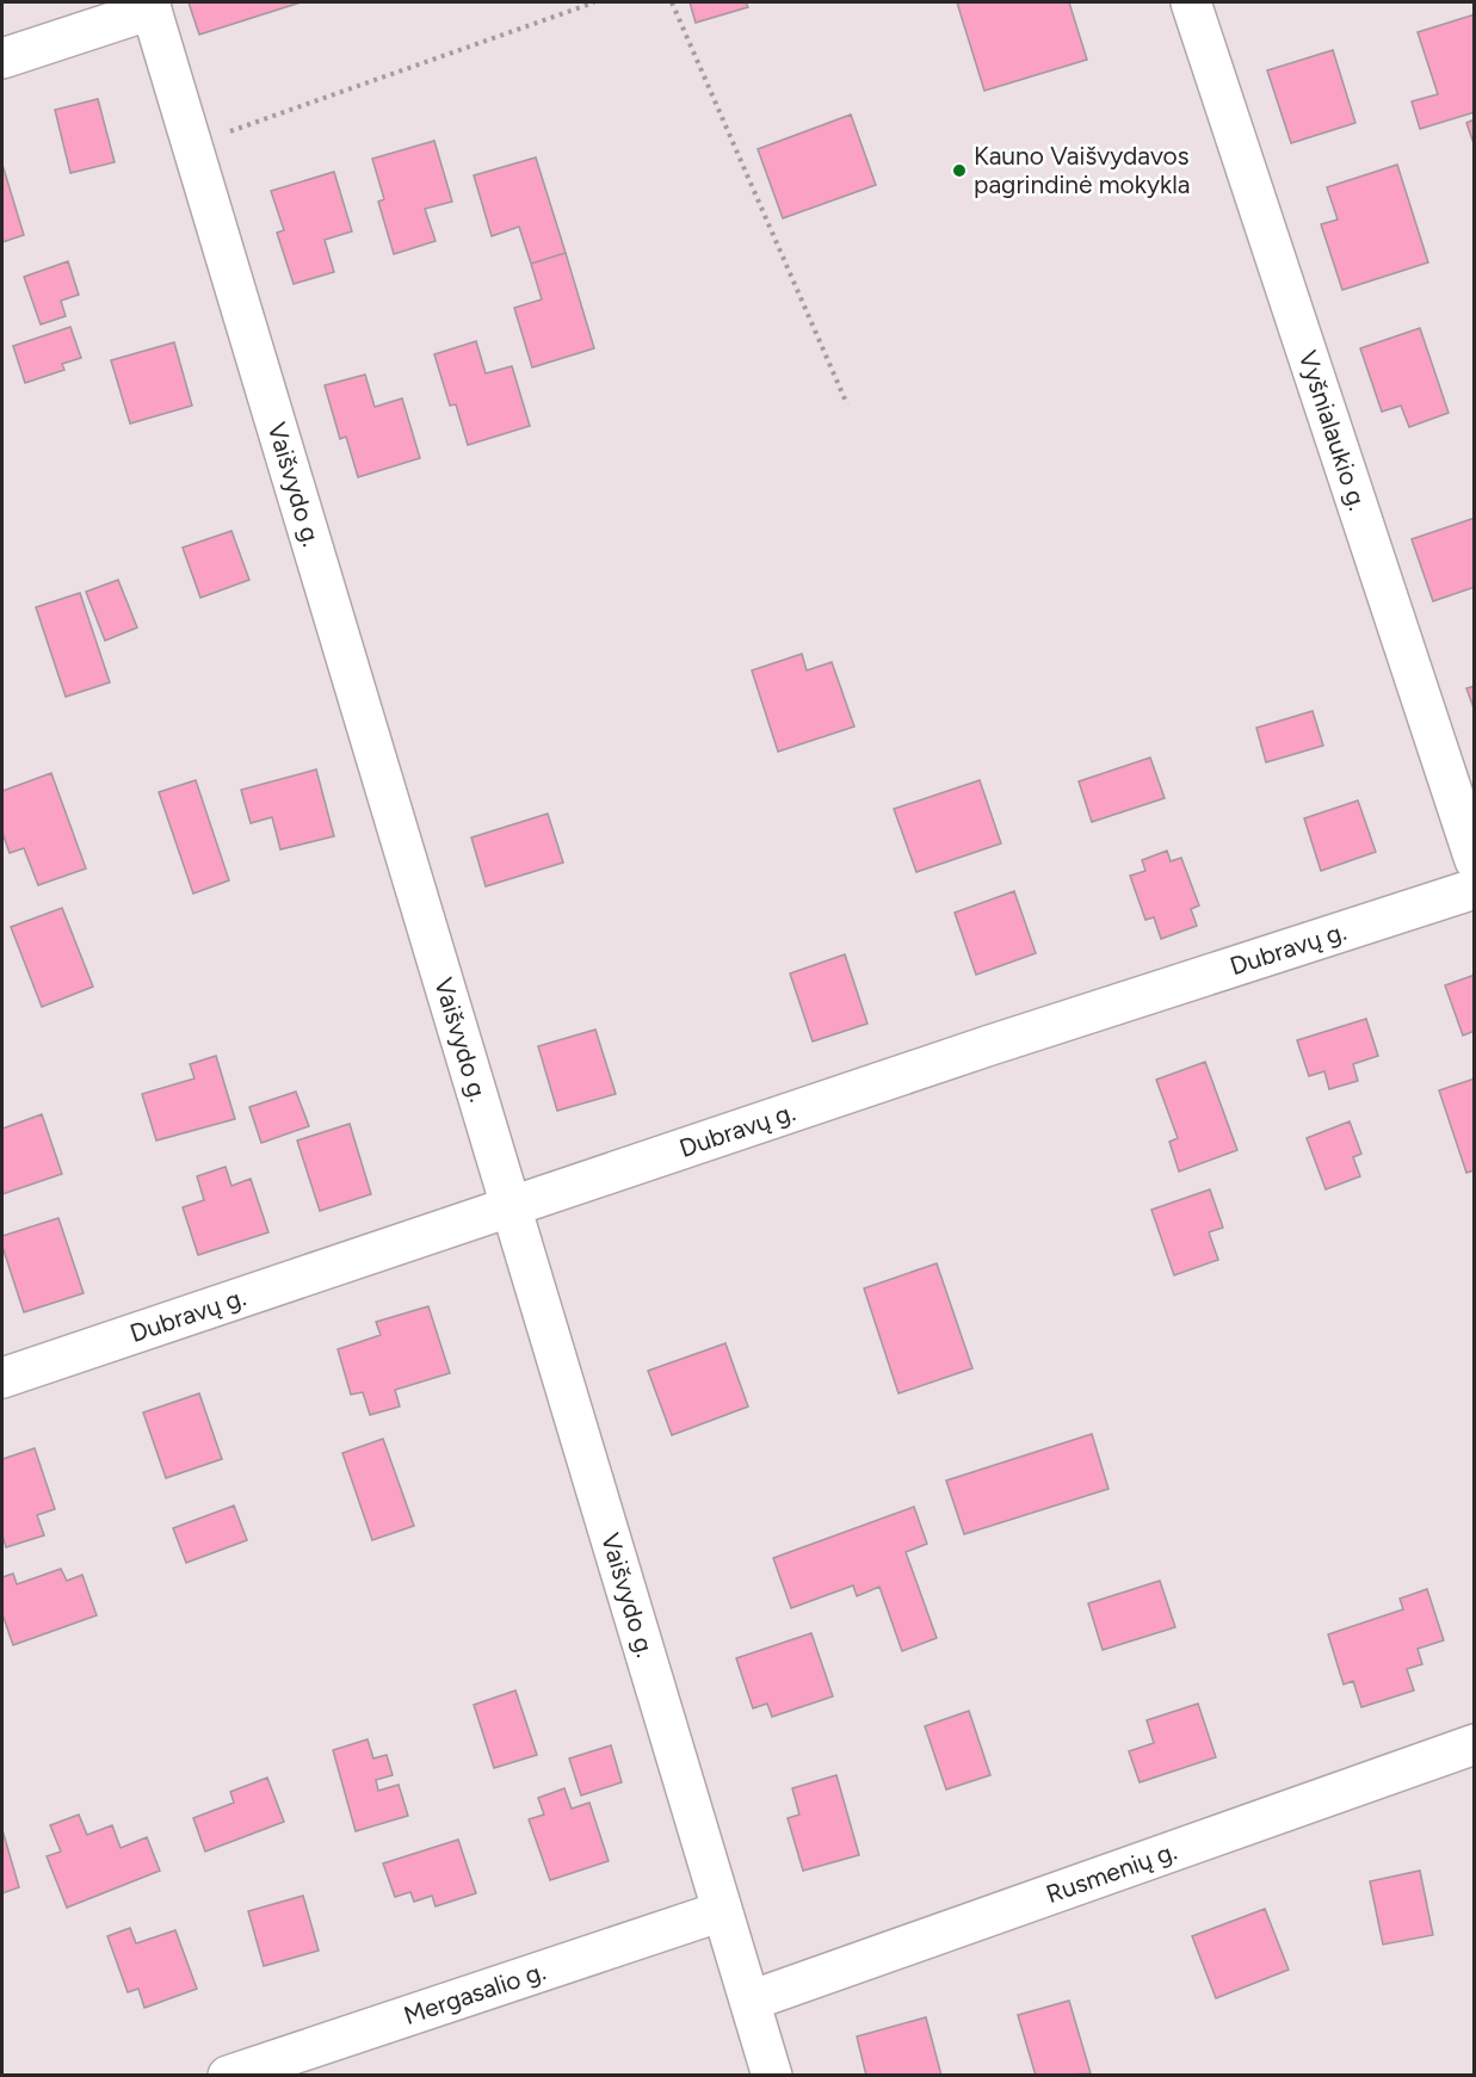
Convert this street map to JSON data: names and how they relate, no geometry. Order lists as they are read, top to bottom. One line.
{"streets":{"street":["Vyšnialaukio g.","Vaišvydo g.","Dubravų g.","Rusmenių g.","Mergasalio g."]},"crossings":[["Vaišvydo g.","Dubravų g."],["Vaišvydo g.","Rusmenių g."],["Vaišvydo g.","Mergasalio g."]],"places":["Kauno Vaišvydavos pagrindinė mokykla"]}
